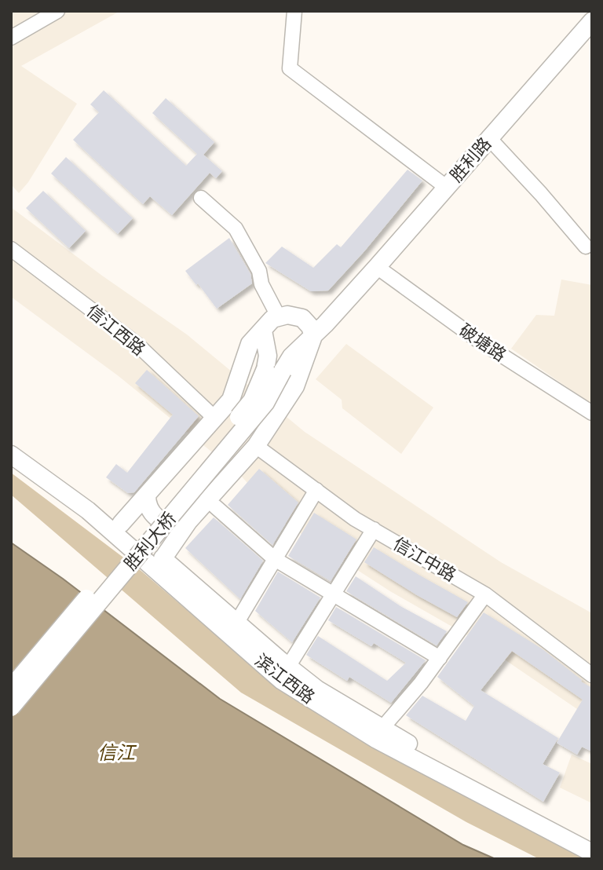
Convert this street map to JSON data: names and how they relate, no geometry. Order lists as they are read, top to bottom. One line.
{"streets":{"main road":["胜利路","胜利大桥","滨江西路"],"street":["信江西路","破塘路","信江中路"]},"crossings":[["胜利路","破塘路"],["胜利路","胜利大桥"]],"water":["信江"]}
